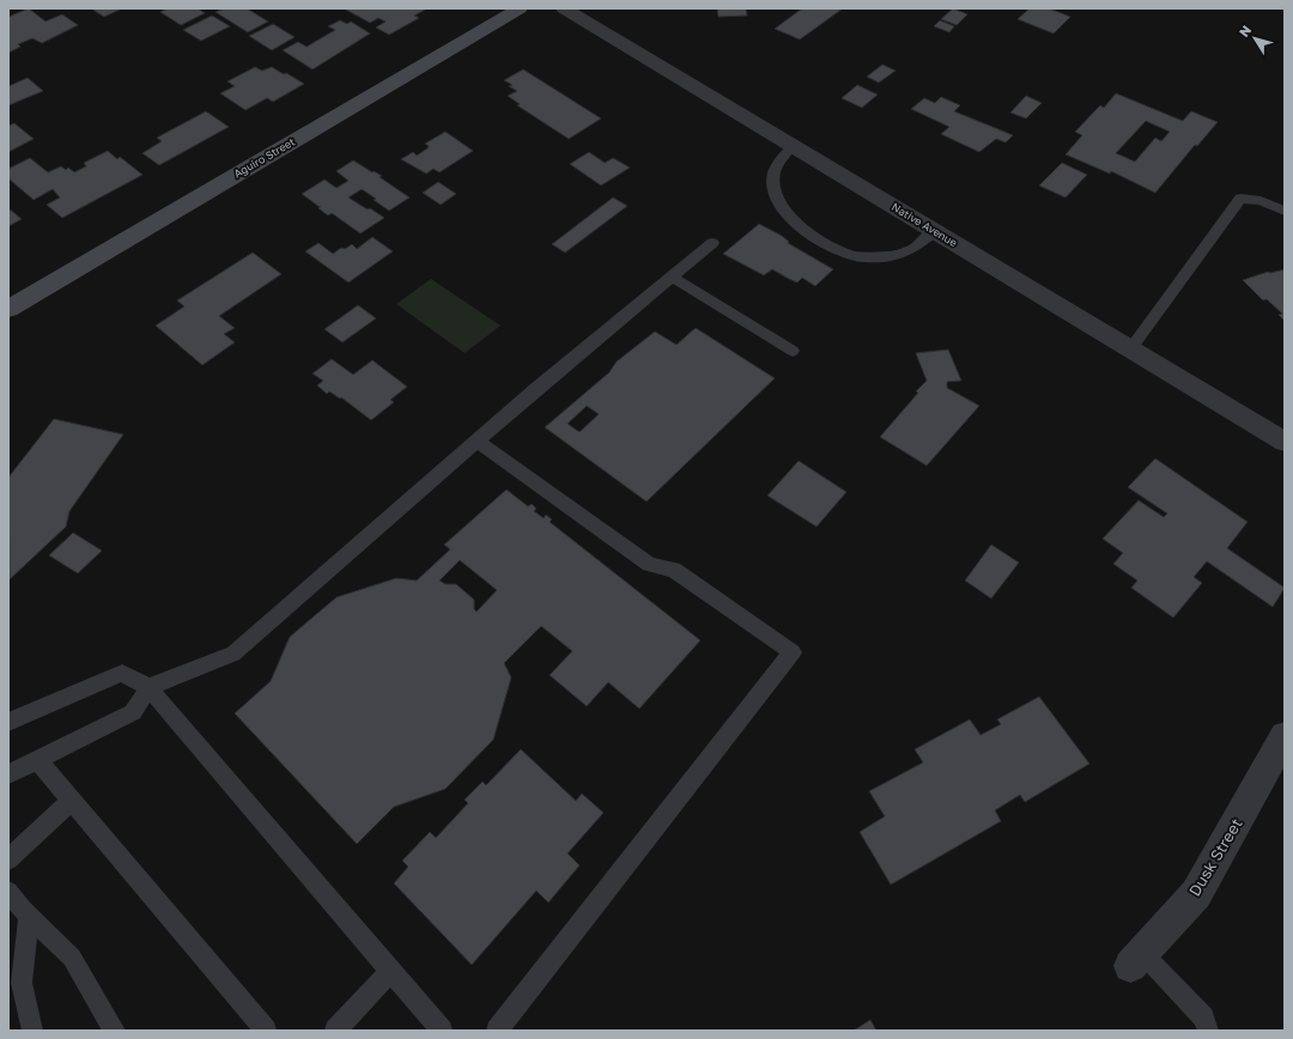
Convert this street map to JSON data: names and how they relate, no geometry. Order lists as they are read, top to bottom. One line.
{"streets":{"street":["Aguiro Street","Native Avenue","Dusk Street"]},"north":"top left"}
